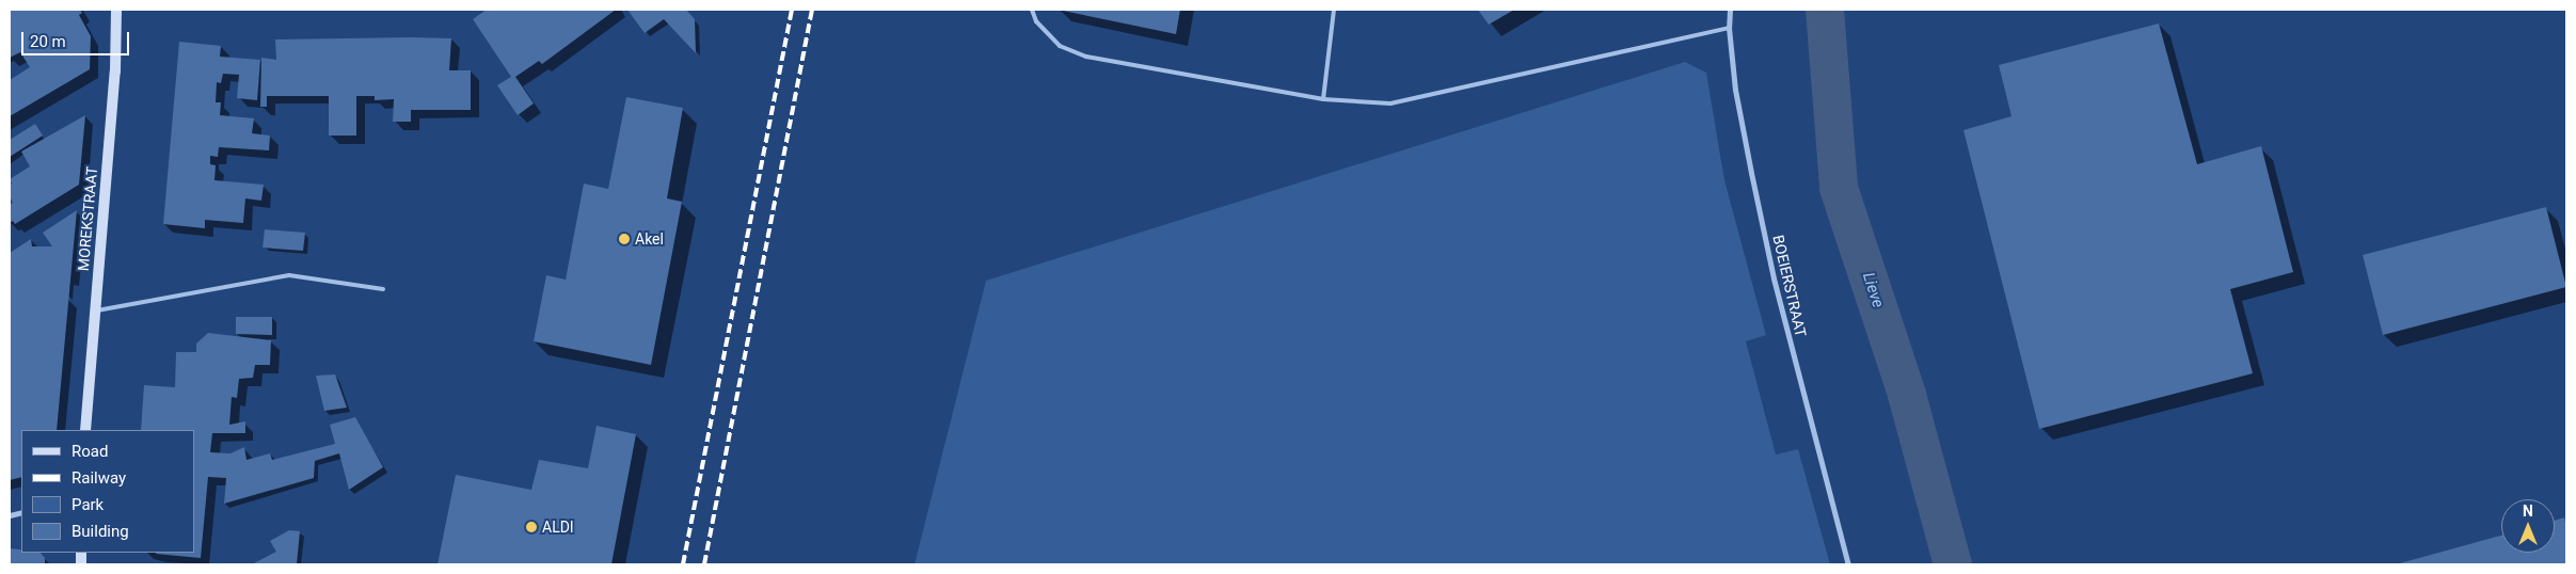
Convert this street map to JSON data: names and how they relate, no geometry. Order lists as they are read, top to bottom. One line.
{"streets":{"street":["MOREKSTRAAT","BOEIERSTRAAT"]},"water":["Lieve"],"places":["Akel","ALDI"],"legend":["Road","Railway","Park","Building"],"scale_bar":"20 m","north":"top"}
